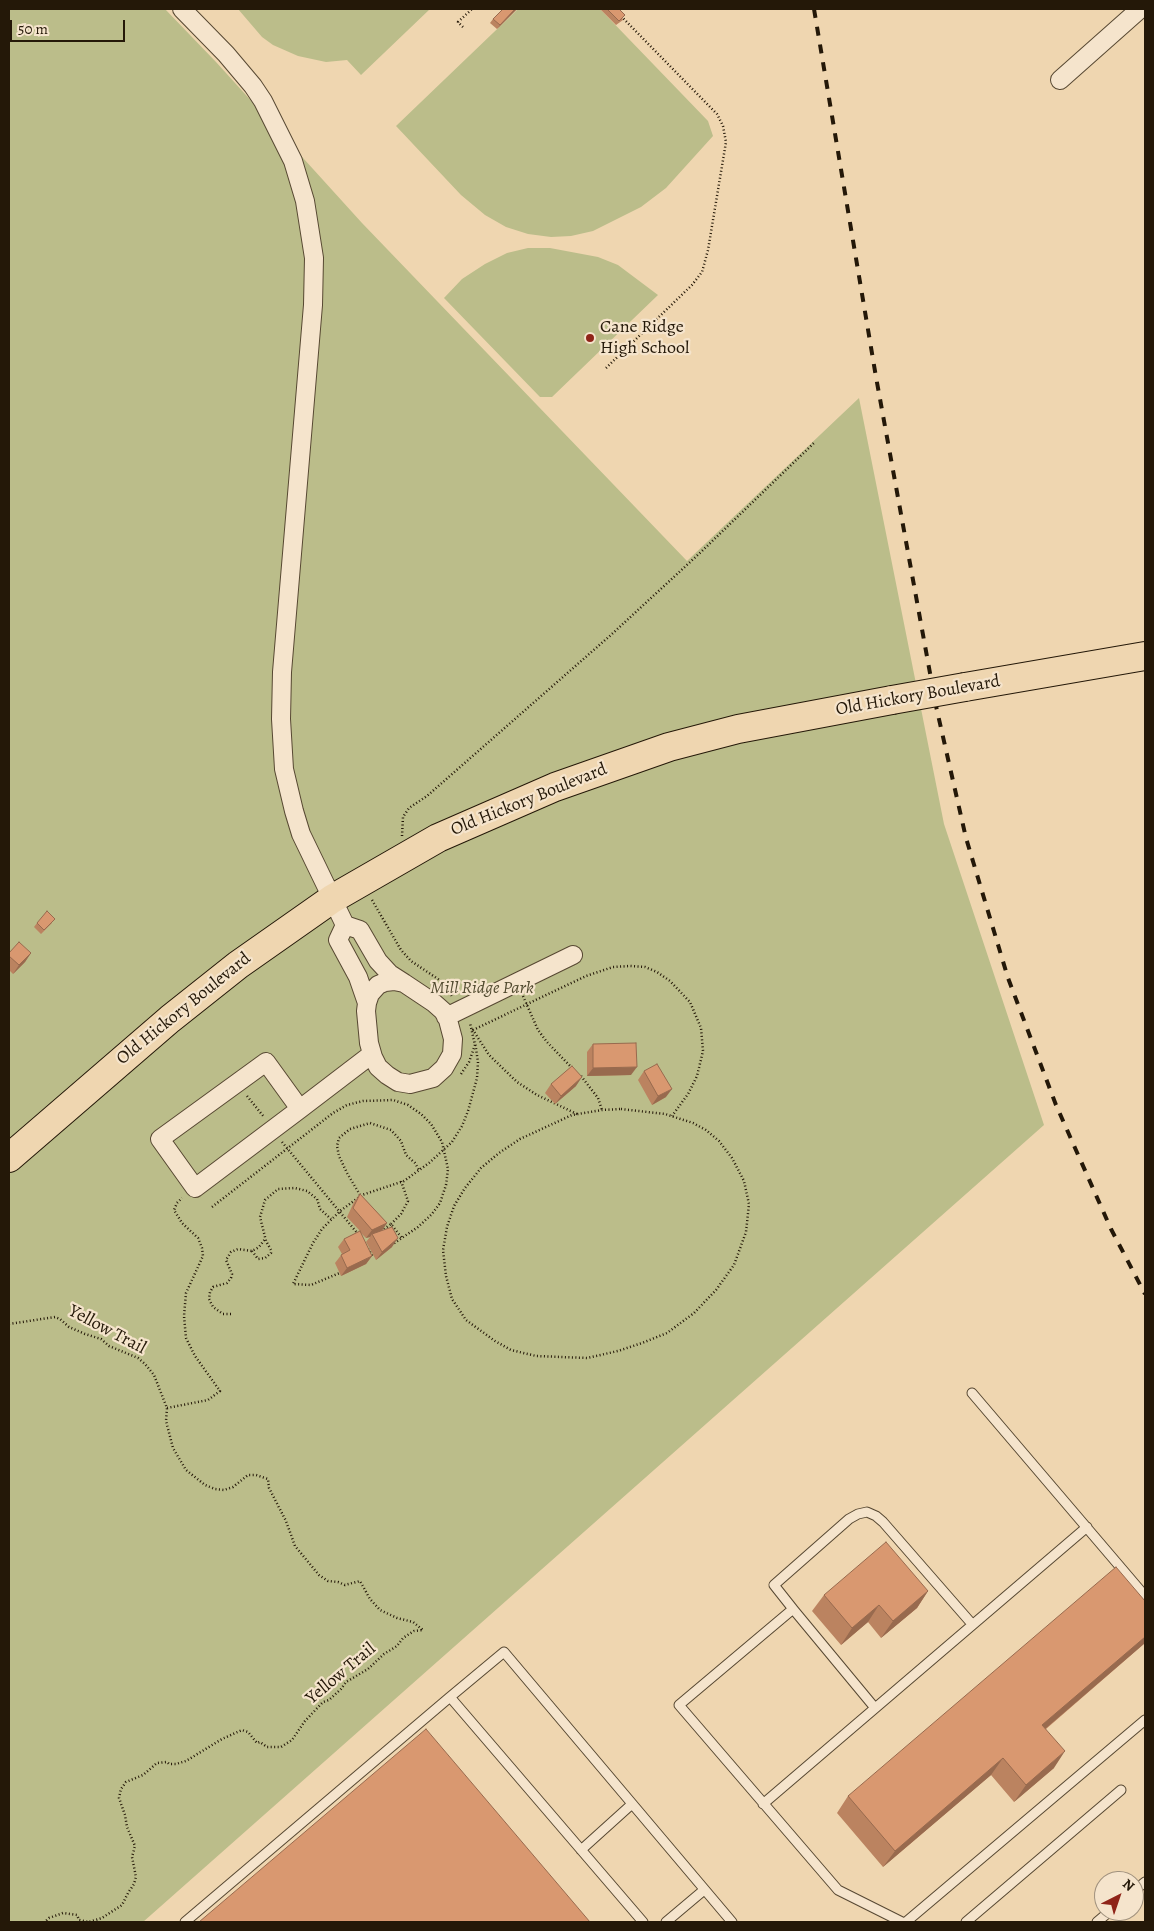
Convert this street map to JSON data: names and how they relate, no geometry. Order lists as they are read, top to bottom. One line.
{"streets":{"main road":["Old Hickory Boulevard"],"path":["Yellow Trail"]},"parks":["Mill Ridge Park"],"places":["Cane Ridge High School"],"scale_bar":"50 m","north":"top right"}
